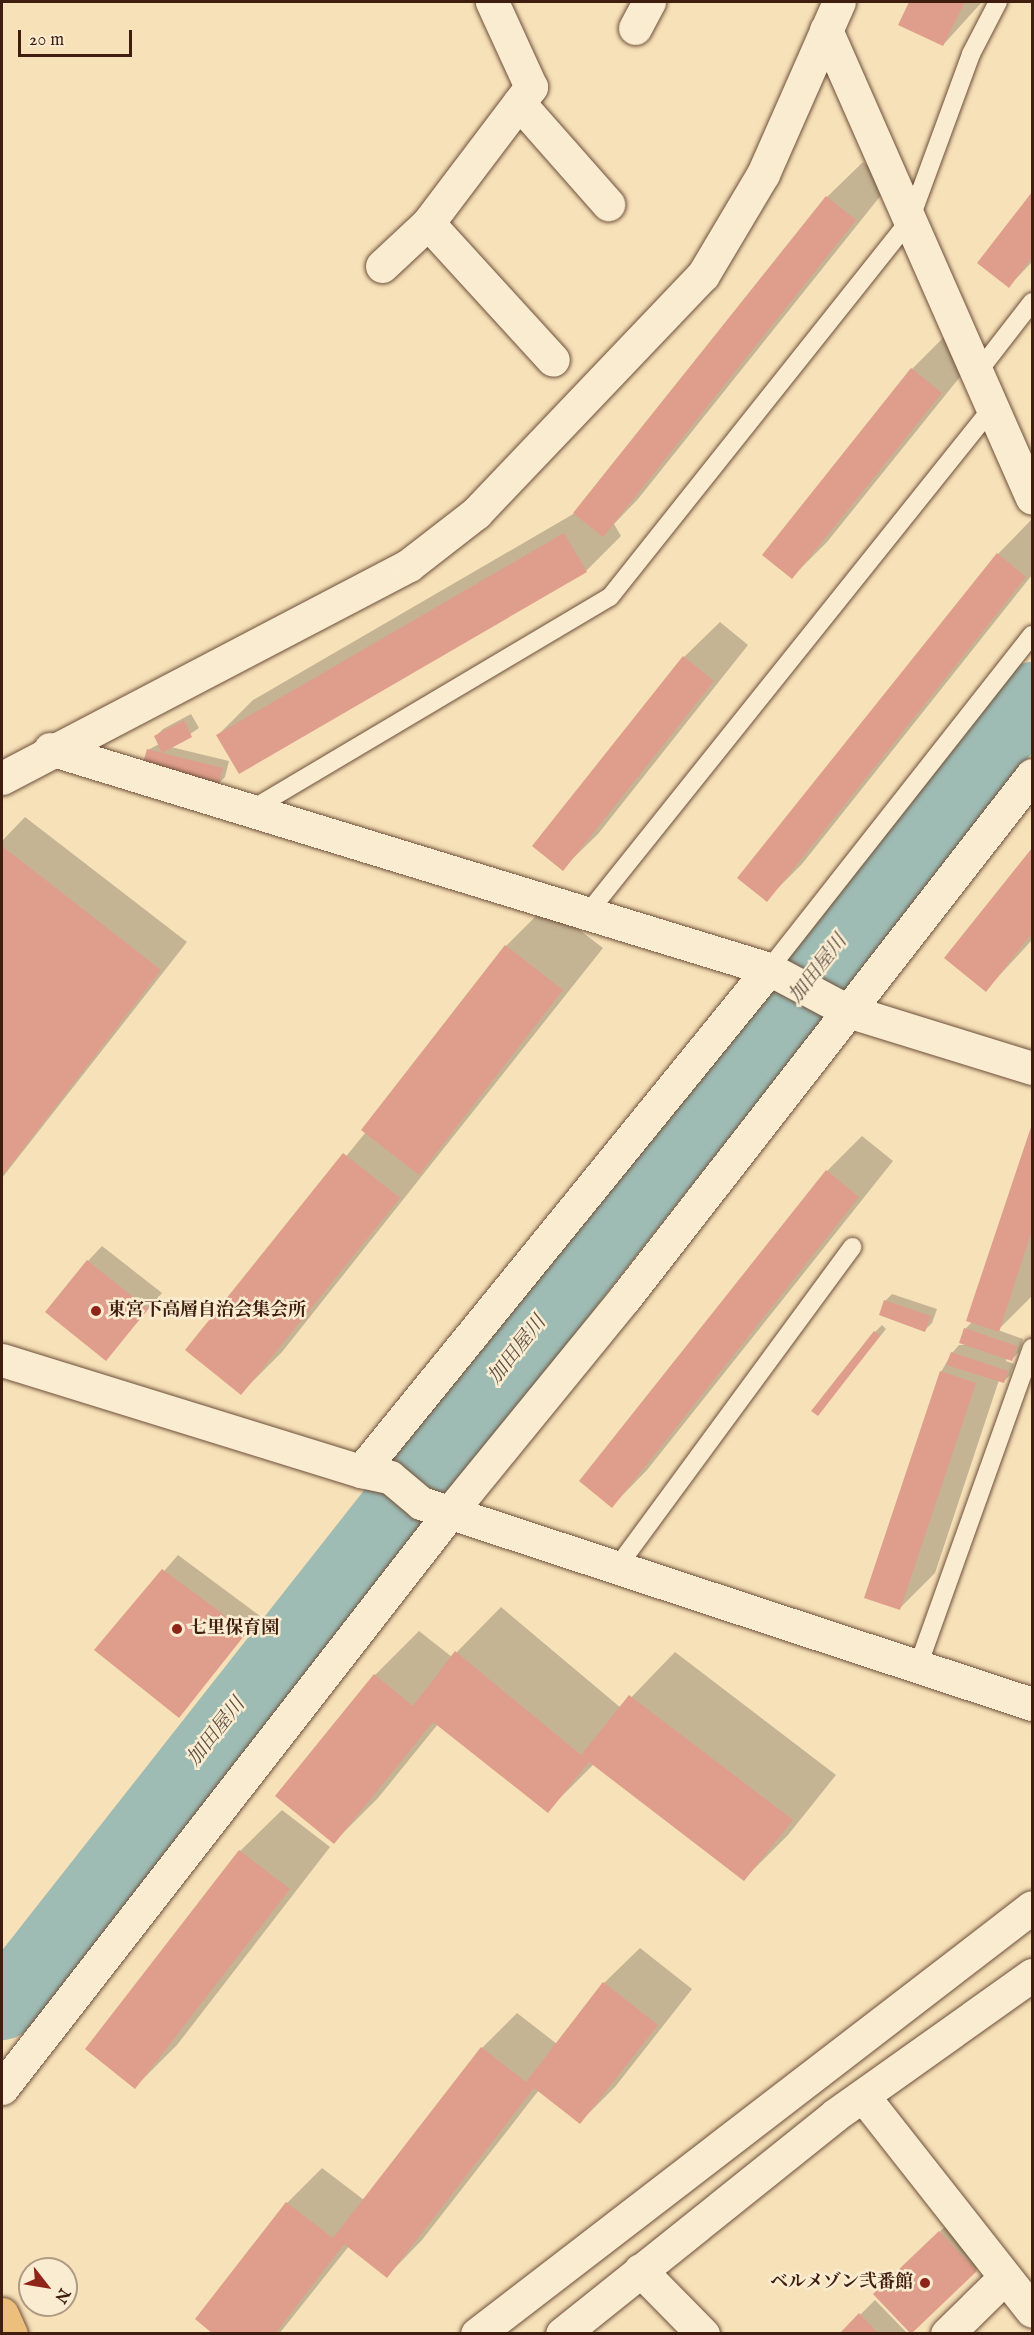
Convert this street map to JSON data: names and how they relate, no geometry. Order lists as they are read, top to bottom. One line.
{"water":["加田屋川"],"places":["東宮下高層自治会集会所","七里保育園","ベルメゾン弐番館"],"scale_bar":"20 m","north":"bottom right"}
